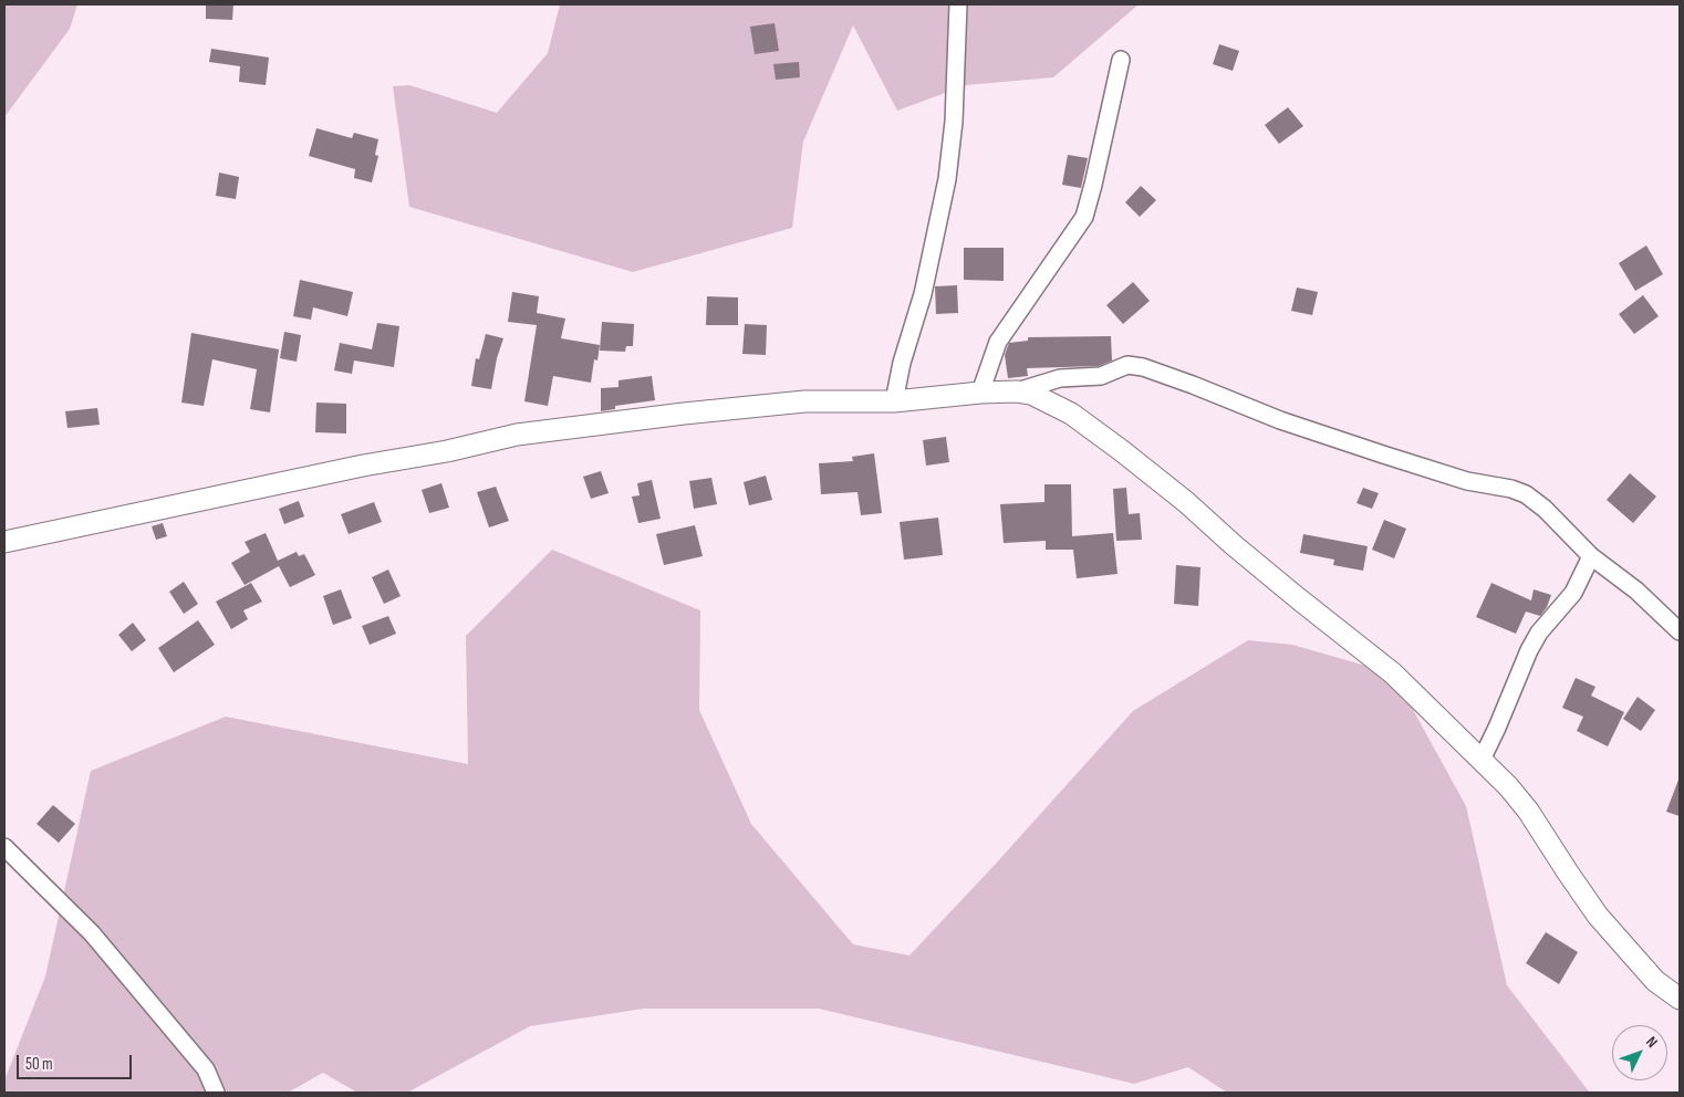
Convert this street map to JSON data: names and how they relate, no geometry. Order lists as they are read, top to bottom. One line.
{"scale_bar":"50 m","north":"top right"}
